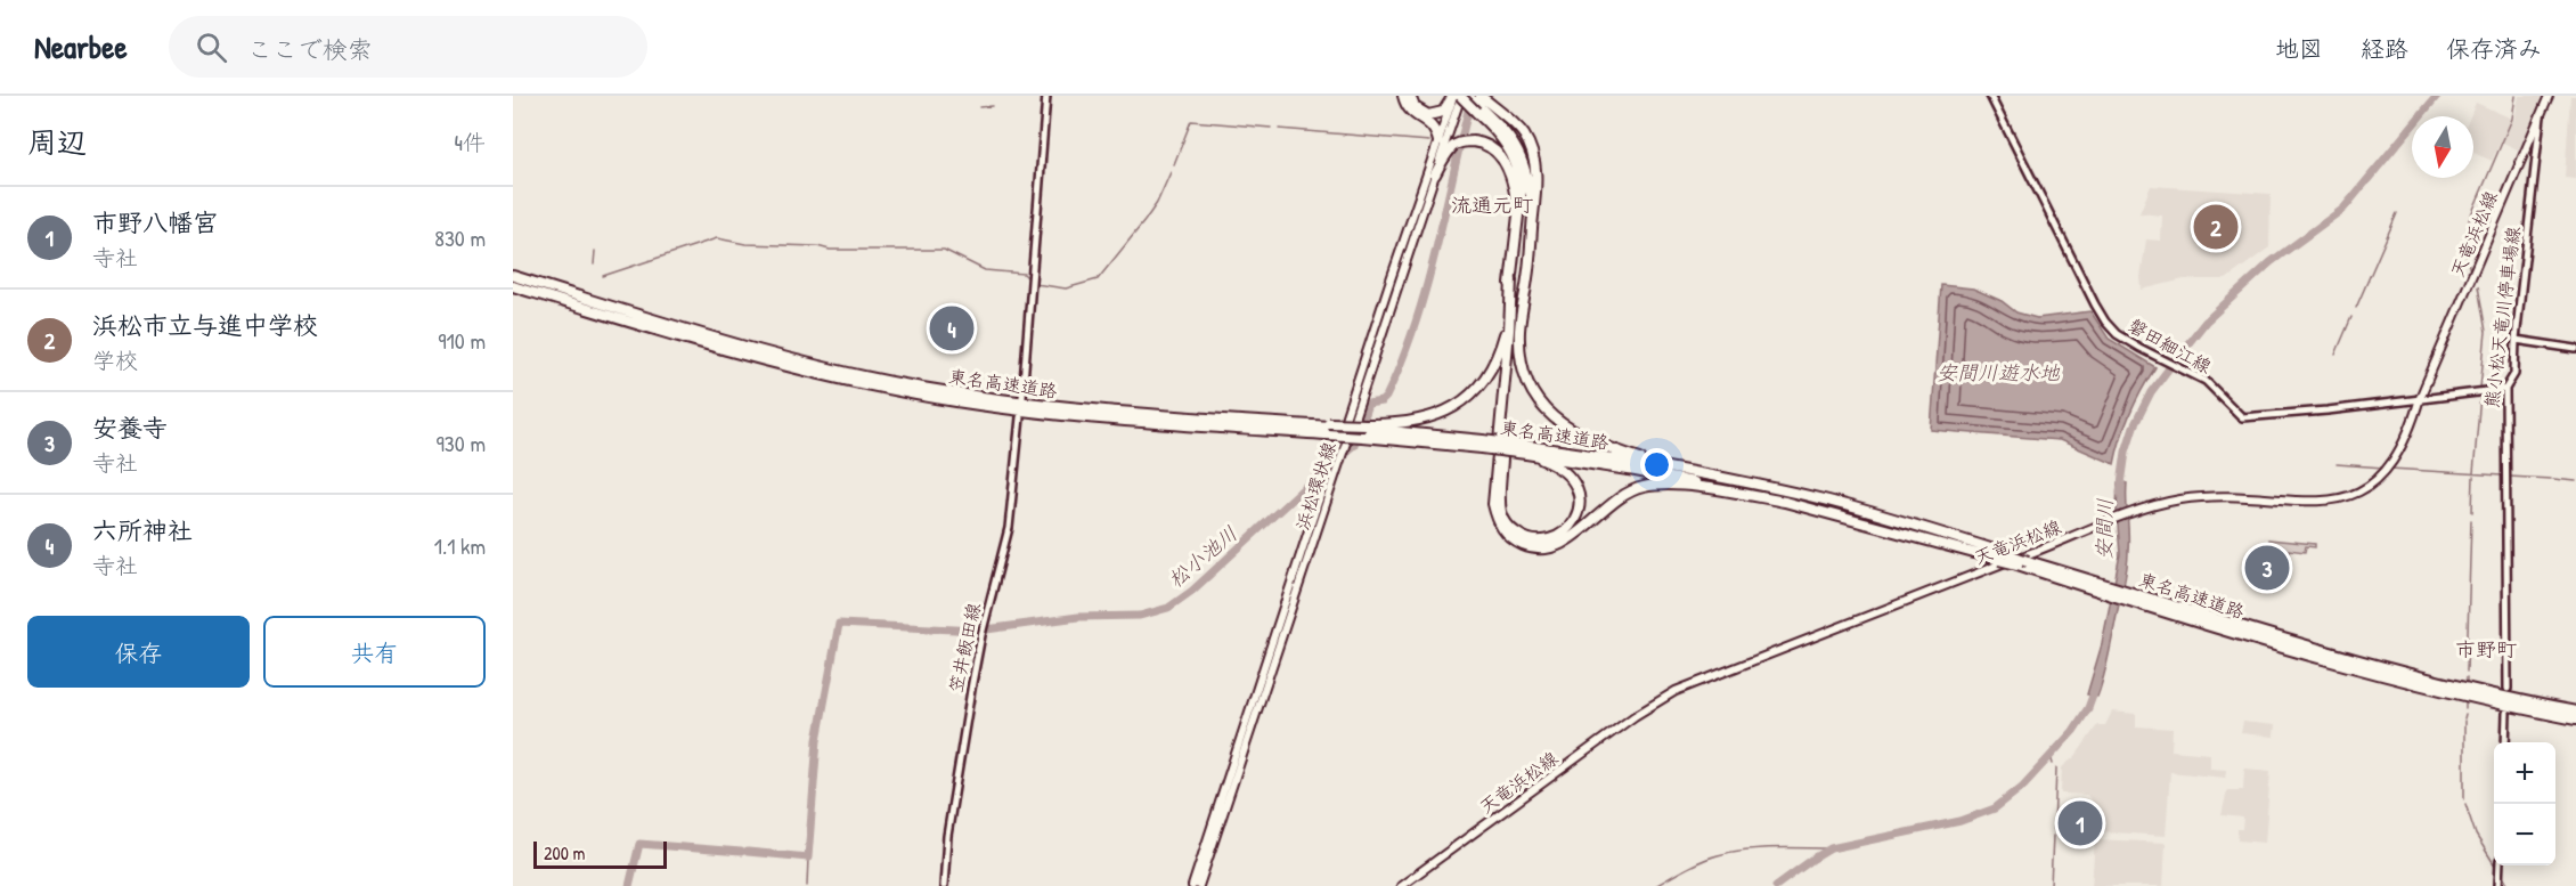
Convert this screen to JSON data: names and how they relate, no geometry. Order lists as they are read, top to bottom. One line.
{"streets":{"highway":["東名高速道路"],"main road":["天竜浜松線","熊小松天竜川停車場線","磐田細江線","浜松環状線","笠井飯田線"]},"crossings":[["天竜浜松線","熊小松天竜川停車場線"],["天竜浜松線","磐田細江線"],["熊小松天竜川停車場線","磐田細江線"]],"districts":["流通元町","市野町"],"water":["安間川遊水地","安間川","松小池川"],"scale_bar":"200 m","north":"bottom","page":{"header":"Nearbee","search":"ここで検索","nav":["地図","経路","保存済み"],"heading":["周辺","4件"],"list":[{"mark":"1","name":"市野八幡宮","note":"寺社","value":"830 m"},{"mark":"2","name":"浜松市立与進中学校","note":"学校","value":"910 m"},{"mark":"3","name":"安養寺","note":"寺社","value":"930 m"},{"mark":"4","name":"六所神社","note":"寺社","value":"1.1 km"}],"pins":["2","4","3","1"],"buttons":["保存","共有"],"map_buttons":["+","−"],"scale":"200 m"}}
